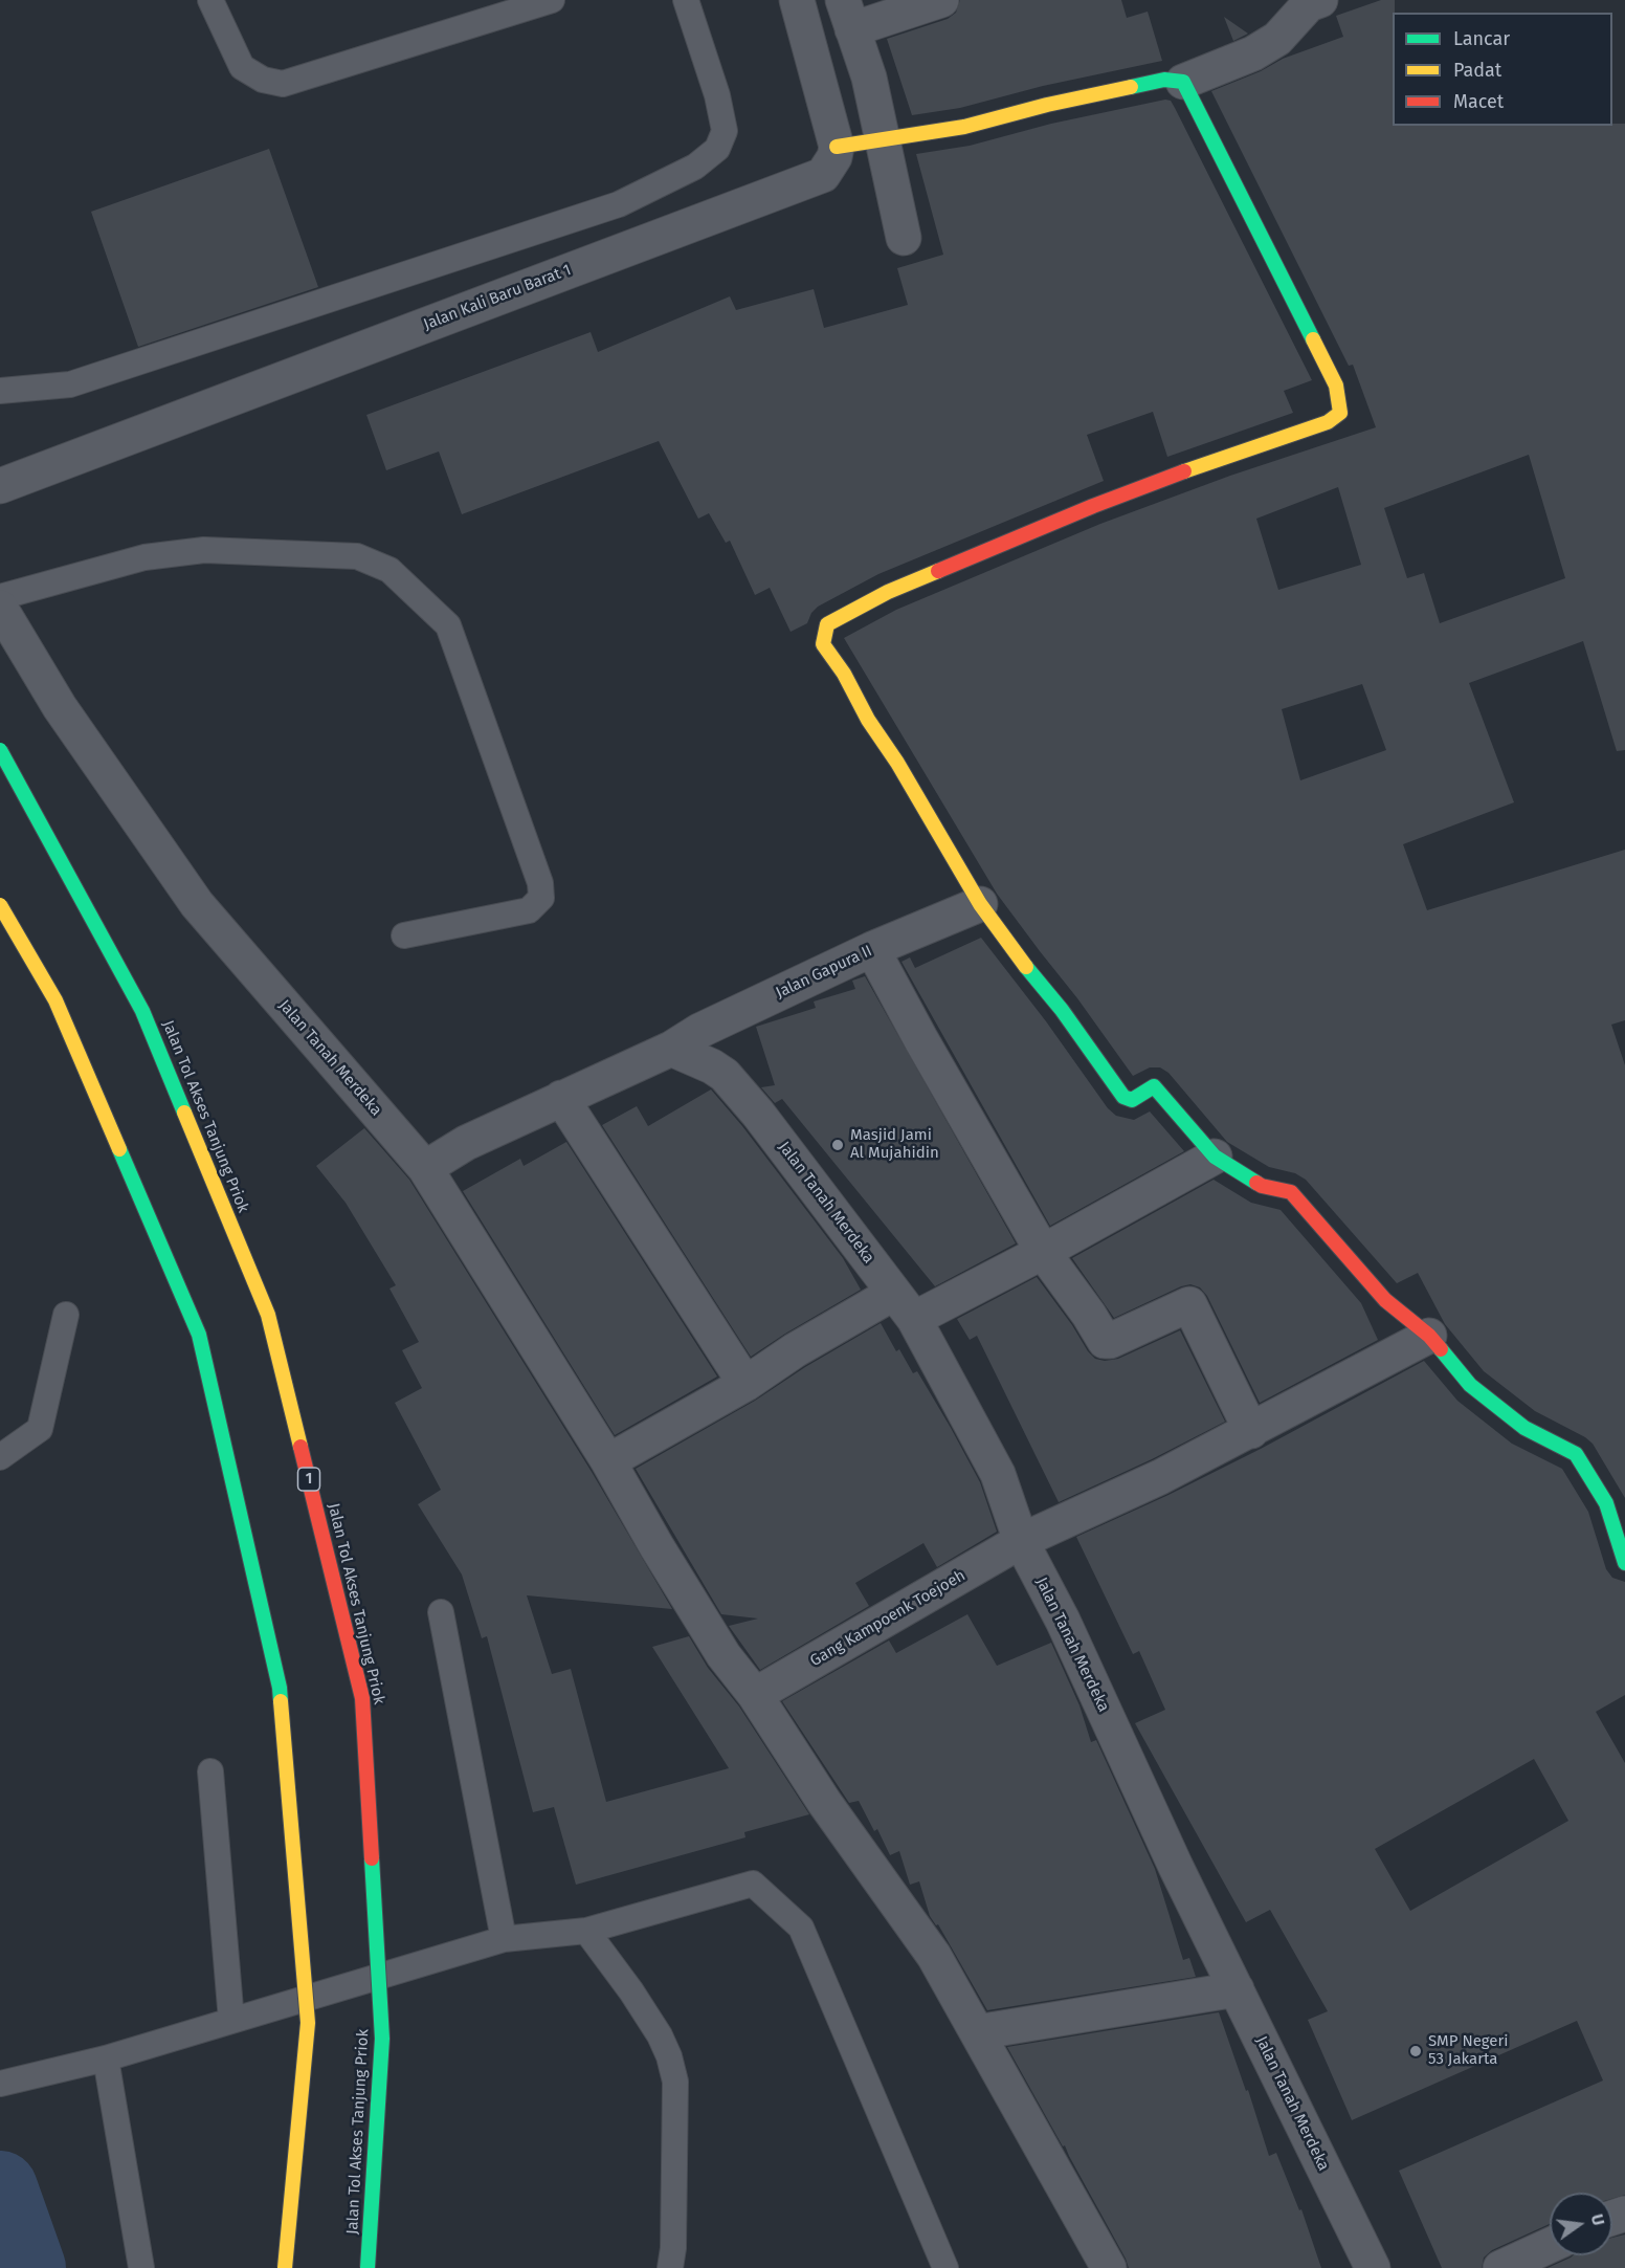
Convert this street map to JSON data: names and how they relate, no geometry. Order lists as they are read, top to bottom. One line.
{"streets":{"main road":["Jalan Tol Akses Tanjung Priok","1"],"street":["Jalan Kali Baru Barat 1","Jalan Gapura II","Jalan Tanah Merdeka","Gang Kampoenk Toejoeh"]},"crossings":[["Jalan Gapura II","Jalan Tanah Merdeka"],["Jalan Tanah Merdeka","Gang Kampoenk Toejoeh"]],"places":["Masjid Jami Al Mujahidin","SMP Negeri 53 Jakarta"],"legend":["Lancar","Padat","Macet"],"north":"right"}
